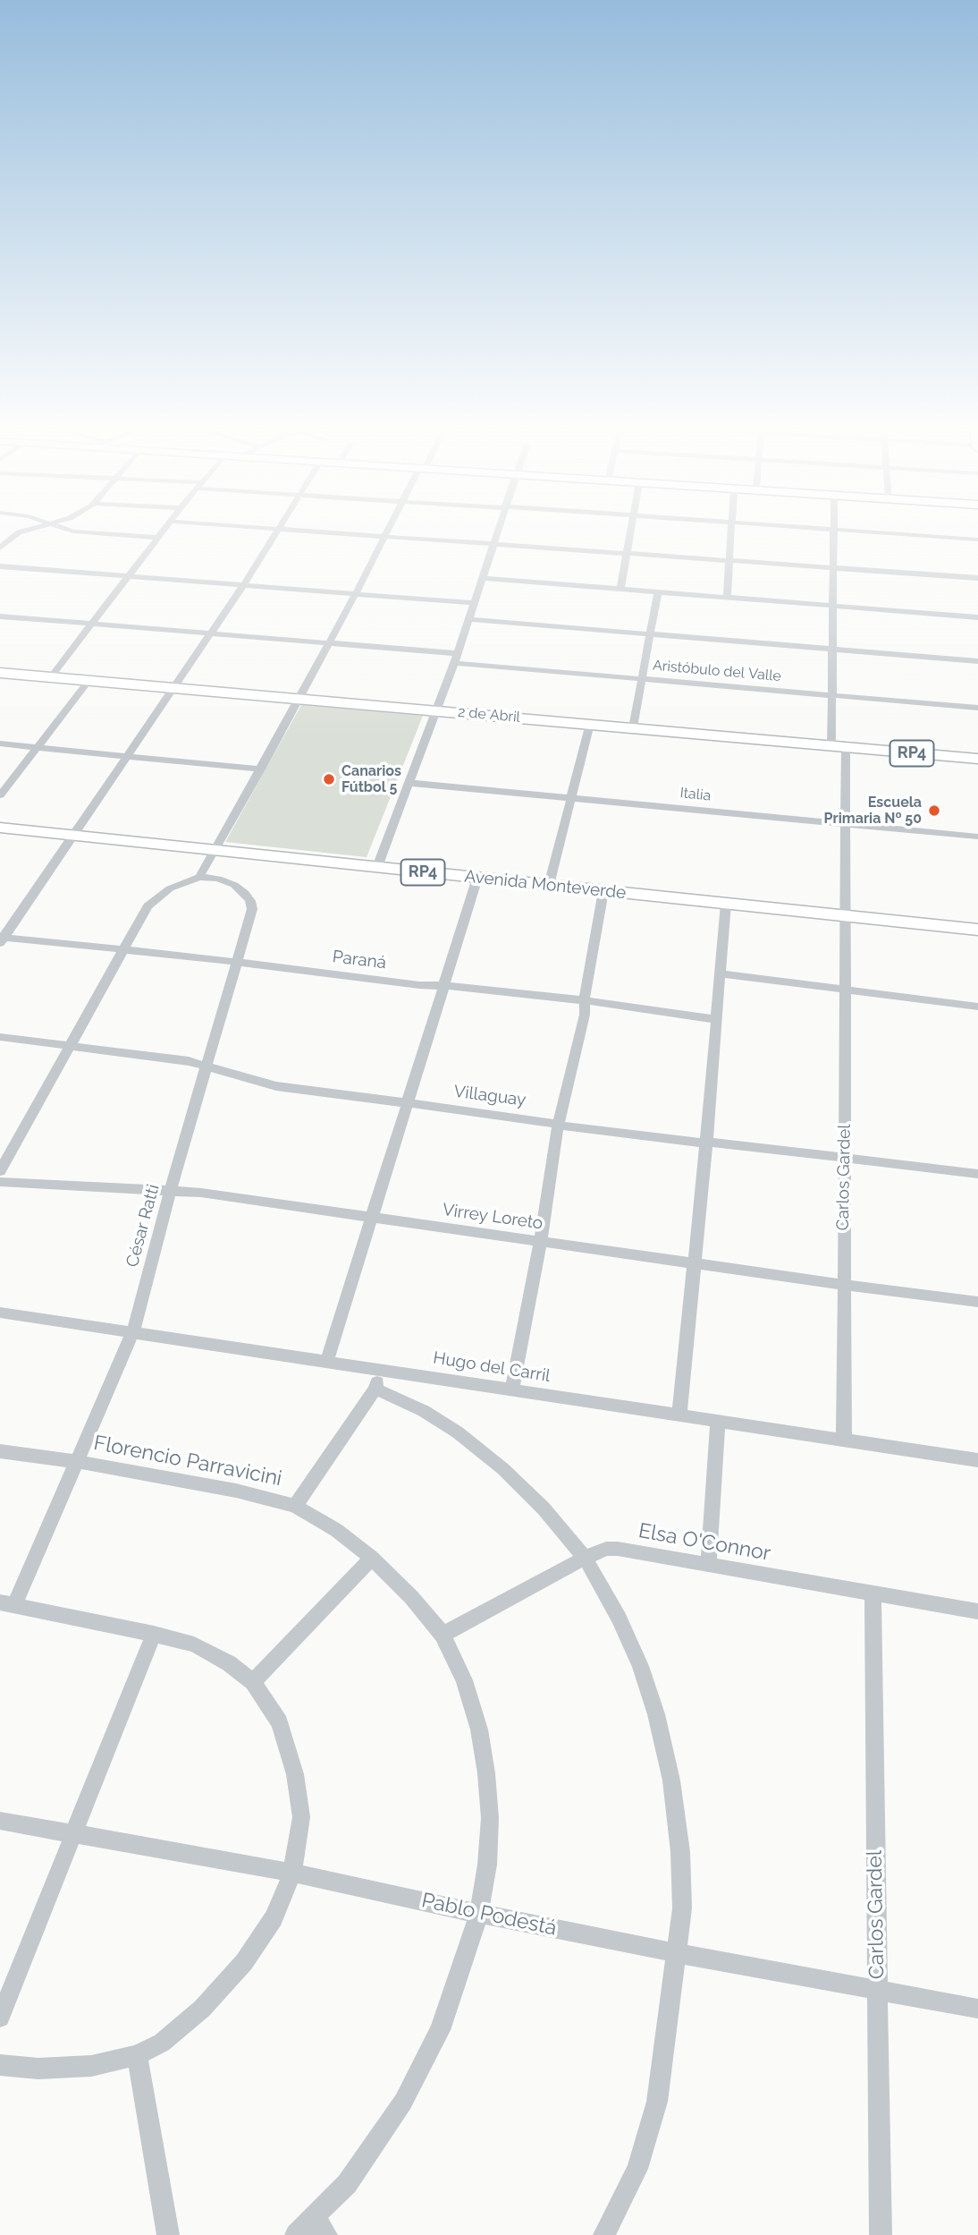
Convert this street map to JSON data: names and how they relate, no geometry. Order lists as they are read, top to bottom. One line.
{"streets":{"main road":["2 de Abril","RP4","Avenida Monteverde"],"street":["Aristóbulo del Valle","Italia","Paraná","Villaguay","Carlos Gardel","Virrey Loreto","César Ratti","Hugo del Carril","Florencio Parravicini","Elsa O'Connor","Pablo Podestá"]},"crossings":[["Aristóbulo del Valle","Carlos Gardel"],["2 de Abril","Carlos Gardel"],["Italia","Carlos Gardel"],["Avenida Monteverde","Carlos Gardel"],["Paraná","César Ratti"],["Villaguay","Carlos Gardel"],["Villaguay","César Ratti"],["Carlos Gardel","Virrey Loreto"],["Carlos Gardel","Hugo del Carril"],["Carlos Gardel","Elsa O'Connor"],["Carlos Gardel","Pablo Podestá"],["Virrey Loreto","César Ratti"],["César Ratti","Hugo del Carril"],["César Ratti","Florencio Parravicini"],["Florencio Parravicini","Elsa O'Connor"],["Florencio Parravicini","Pablo Podestá"]],"places":["Canarios Fútbol 5","Escuela Primaria Nº 50"]}
